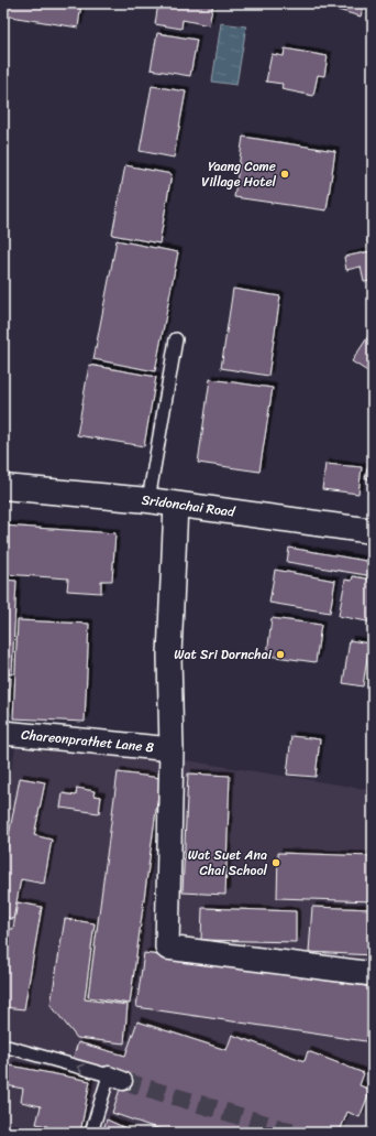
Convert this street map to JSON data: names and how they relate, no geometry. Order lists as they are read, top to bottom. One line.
{"streets":{"street":["Sridonchai Road","Chareonprathet Lane 8"]},"places":["Yaang Come Village Hotel","Wat Sri Dornchai","Wat Suet Ana Chai School"]}
